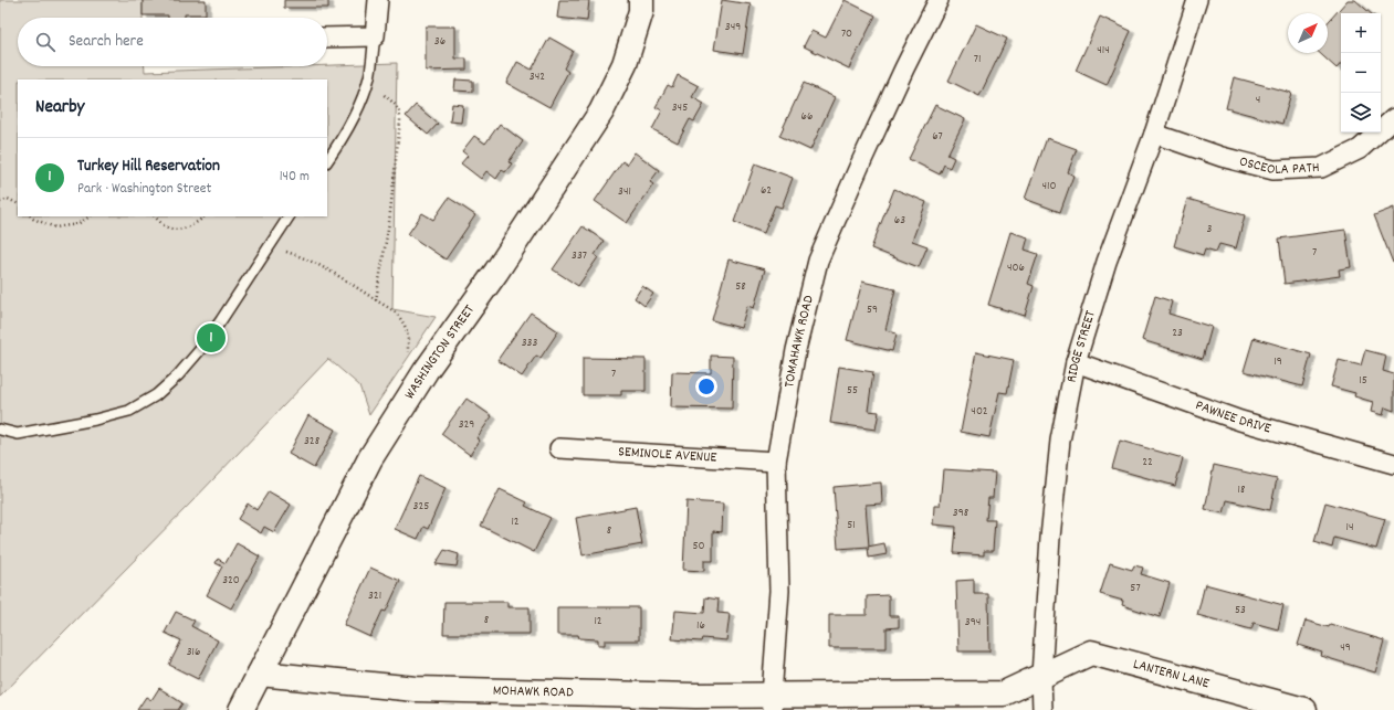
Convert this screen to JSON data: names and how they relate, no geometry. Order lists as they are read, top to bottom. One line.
{"streets":{"street":["OSCEOLA PATH","TOMAHAWK ROAD","RIDGE STREET","WASHINGTON STREET","PAWNEE DRIVE","SEMINOLE AVENUE","LANTERN LANE","MOHAWK ROAD"]},"crossings":[["OSCEOLA PATH","RIDGE STREET"],["TOMAHAWK ROAD","SEMINOLE AVENUE"],["TOMAHAWK ROAD","MOHAWK ROAD"],["RIDGE STREET","PAWNEE DRIVE"],["RIDGE STREET","LANTERN LANE"],["RIDGE STREET","MOHAWK ROAD"],["WASHINGTON STREET","MOHAWK ROAD"],["LANTERN LANE","MOHAWK ROAD"]],"house_numbers":["349","70","36","414","71","342","4","345","66","67","410","62","341","63","3","7","337","406","58","59","23","333","19","7","15","55","402","329","328","22","18","325","398","12","51","14","8","50","320","57","321","53","8","12","394","16","49","316"],"north":"top right","page":{"map_buttons":["+","−"],"search":"Search here","heading":"Nearby","list":[{"mark":"1","name":"Turkey Hill Reservation","note":"Park · Washington Street","value":"140 m"}],"pins":"1"}}
